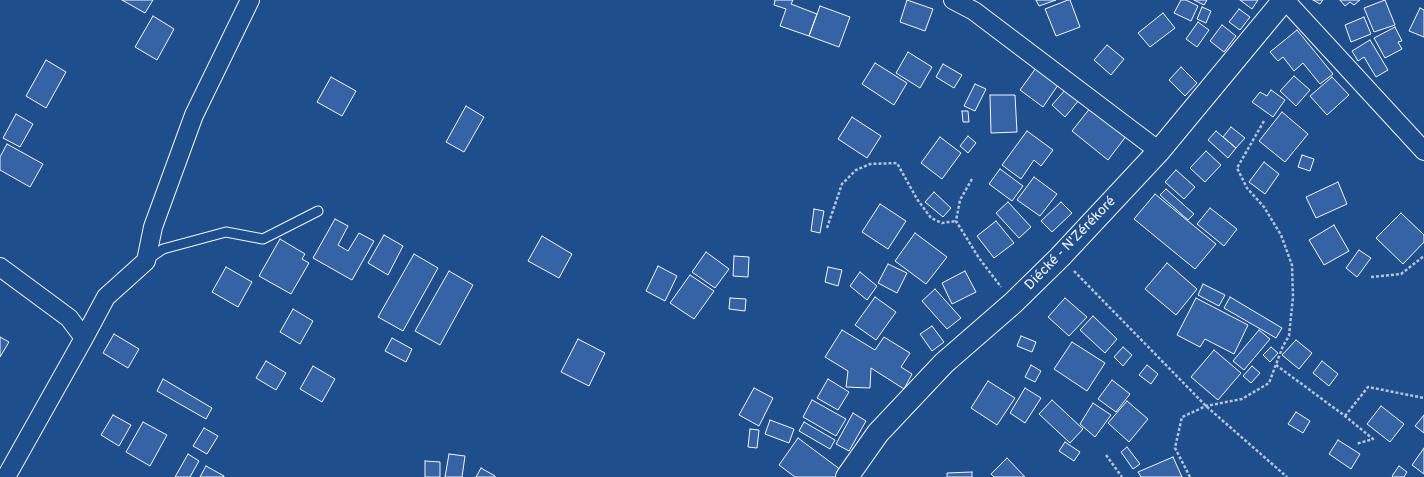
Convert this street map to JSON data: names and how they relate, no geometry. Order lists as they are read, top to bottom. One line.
{"streets":{"highway":["Diécké - N'Zérékoré"]}}
